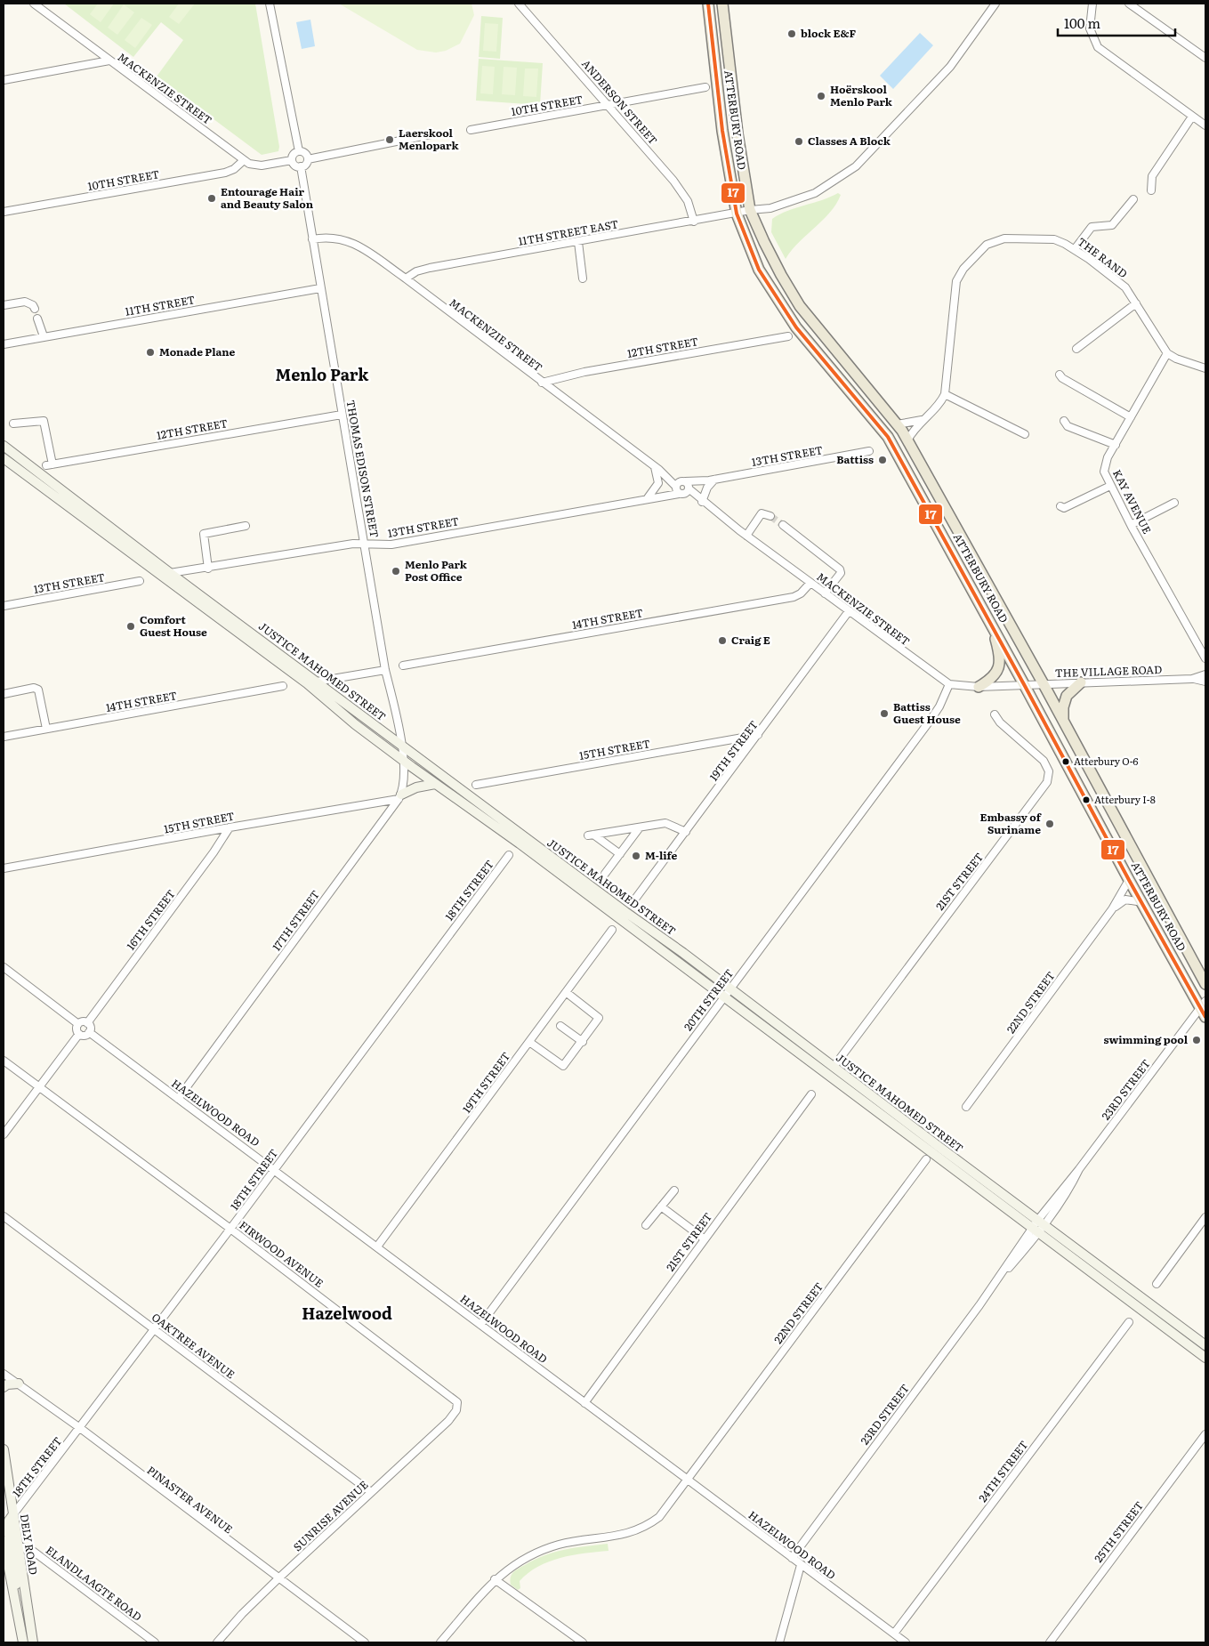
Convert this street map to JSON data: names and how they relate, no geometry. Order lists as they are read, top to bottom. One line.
{"streets":{"main road":["ATTERBURY ROAD","JUSTICE MAHOMED STREET","DELY ROAD"],"street":["MACKENZIE STREET","ANDERSON STREET","10TH STREET","11TH STREET EAST","THE RAND","11TH STREET","12TH STREET","13TH STREET","THOMAS EDISON STREET","KAY AVENUE","14TH STREET","THE VILLAGE ROAD","15TH STREET","19TH STREET","21ST STREET","18TH STREET","16TH STREET","17TH STREET","20TH STREET","22ND STREET","23RD STREET","HAZELWOOD ROAD","FIRWOOD AVENUE","OAKTREE AVENUE","24TH STREET","PINASTER AVENUE","SUNRISE AVENUE","25TH STREET","ELANDLAAGTE ROAD"]},"crossings":[["MACKENZIE STREET","10TH STREET"],["MACKENZIE STREET","11TH STREET EAST"],["MACKENZIE STREET","12TH STREET"],["MACKENZIE STREET","13TH STREET"],["MACKENZIE STREET","THOMAS EDISON STREET"],["MACKENZIE STREET","14TH STREET"],["MACKENZIE STREET","19TH STREET"],["MACKENZIE STREET","20TH STREET"],["ANDERSON STREET","10TH STREET"],["ANDERSON STREET","11TH STREET EAST"],["ATTERBURY ROAD","11TH STREET EAST"],["ATTERBURY ROAD","THE VILLAGE ROAD"],["ATTERBURY ROAD","22ND STREET"],["ATTERBURY ROAD","23RD STREET"],["THE RAND","KAY AVENUE"],["11TH STREET","THOMAS EDISON STREET"],["12TH STREET","THOMAS EDISON STREET"],["13TH STREET","THOMAS EDISON STREET"],["13TH STREET","JUSTICE MAHOMED STREET"],["THOMAS EDISON STREET","JUSTICE MAHOMED STREET"],["THOMAS EDISON STREET","17TH STREET"],["JUSTICE MAHOMED STREET","21ST STREET"],["JUSTICE MAHOMED STREET","17TH STREET"],["JUSTICE MAHOMED STREET","20TH STREET"],["JUSTICE MAHOMED STREET","23RD STREET"],["15TH STREET","19TH STREET"],["15TH STREET","16TH STREET"],["15TH STREET","17TH STREET"],["19TH STREET","HAZELWOOD ROAD"],["21ST STREET","HAZELWOOD ROAD"],["18TH STREET","HAZELWOOD ROAD"],["18TH STREET","FIRWOOD AVENUE"],["18TH STREET","OAKTREE AVENUE"],["18TH STREET","PINASTER AVENUE"],["18TH STREET","DELY ROAD"],["16TH STREET","HAZELWOOD ROAD"],["17TH STREET","HAZELWOOD ROAD"],["20TH STREET","HAZELWOOD ROAD"],["22ND STREET","HAZELWOOD ROAD"],["23RD STREET","HAZELWOOD ROAD"],["HAZELWOOD ROAD","24TH STREET"],["FIRWOOD AVENUE","SUNRISE AVENUE"],["OAKTREE AVENUE","SUNRISE AVENUE"],["PINASTER AVENUE","SUNRISE AVENUE"],["DELY ROAD","ELANDLAAGTE ROAD"]],"districts":["Menlo Park","Hazelwood"],"places":["block E&F","Hoërskool Menlo Park","Laerskool Menlopark","Classes A Block","Entourage Hair and Beauty Salon","Monade Plane","Battiss","Menlo Park Post Office","Comfort Guest House","Craig E","Battiss Guest House","Atterbury O-6","Atterbury I-8","Embassy of Suriname","M-life","swimming pool"],"lines":["transit line 17"],"scale_bar":"100 m"}
